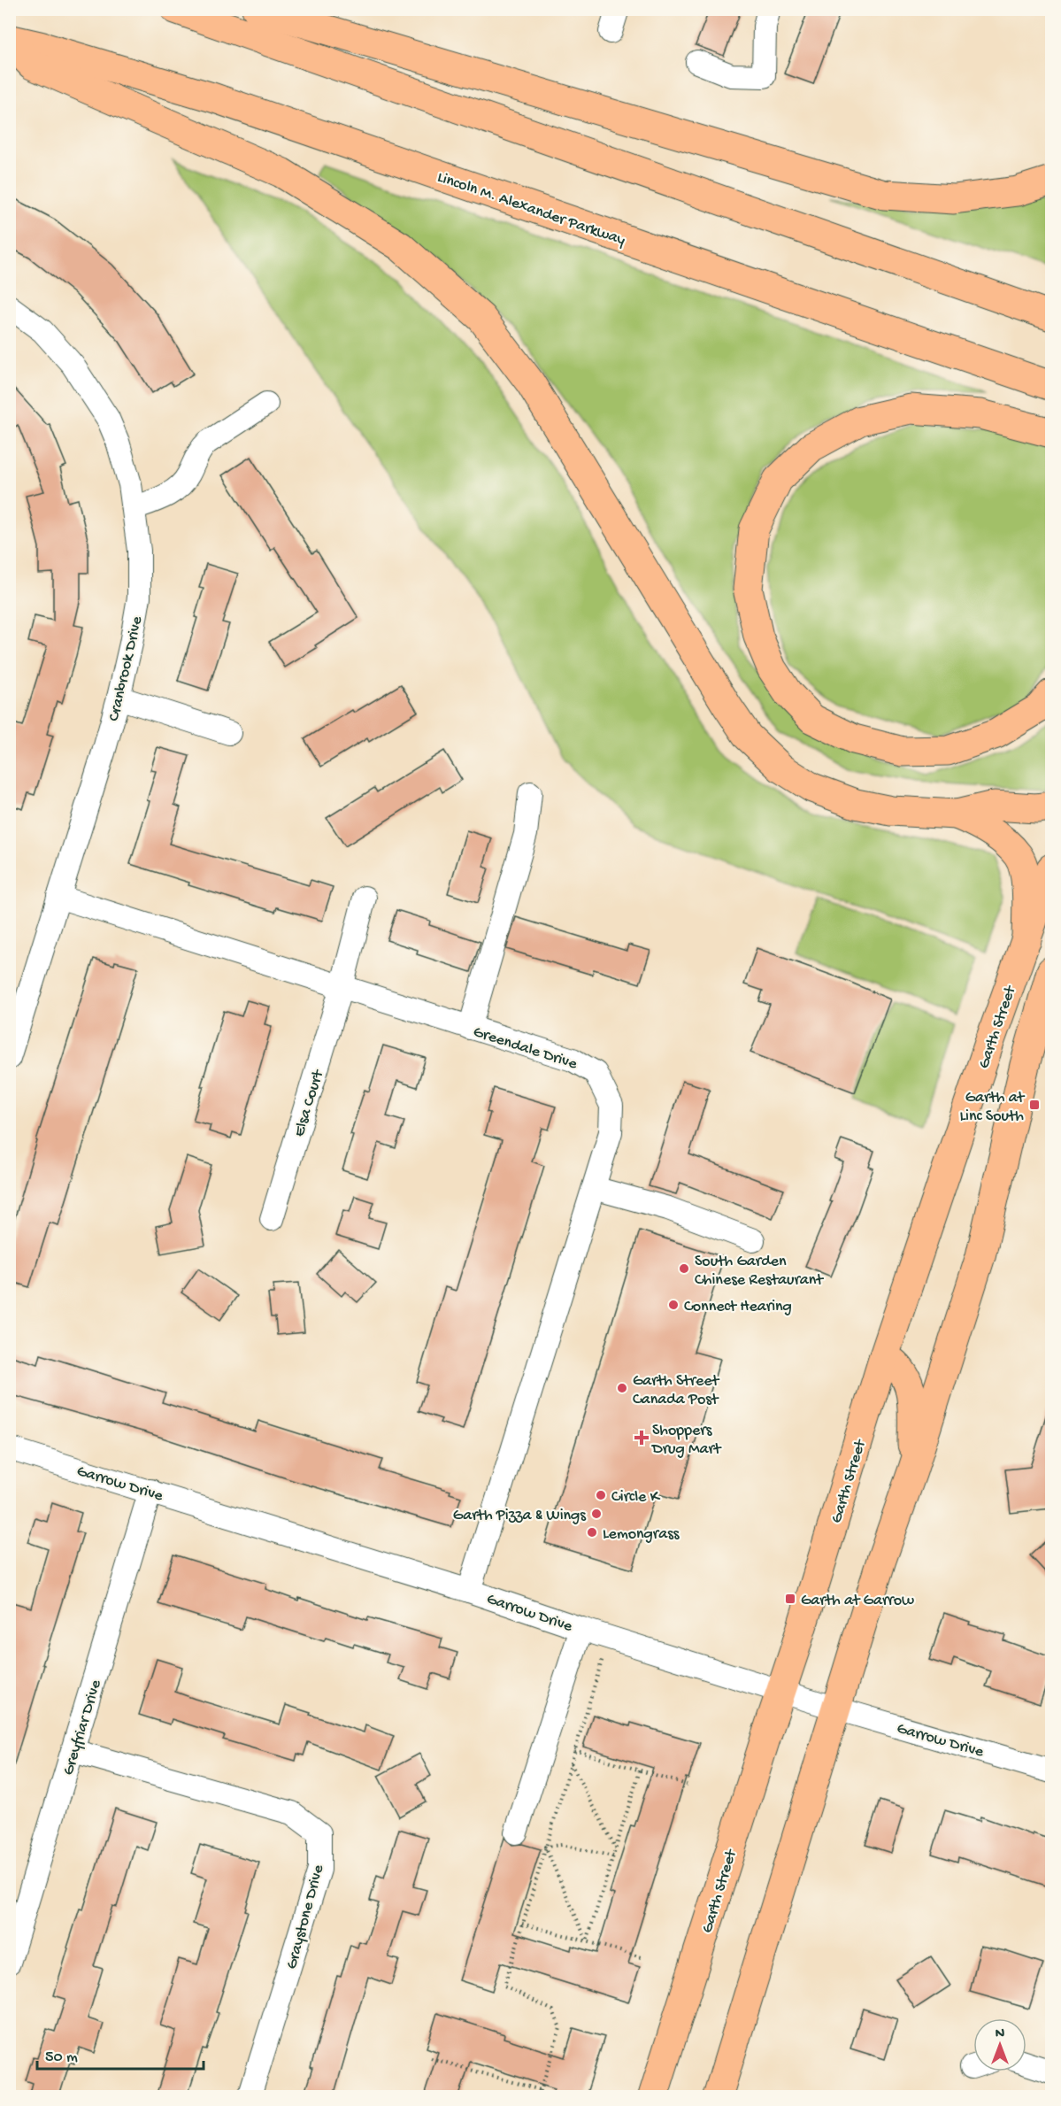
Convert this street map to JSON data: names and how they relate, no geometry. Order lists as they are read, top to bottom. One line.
{"streets":{"main road":["Lincoln M. Alexander Parkway","Garth Street"],"street":["Cranbrook Drive","Greendale Drive","Elsa Court","Garrow Drive","Greyfriar Drive","Graystone Drive"]},"crossings":[["Cranbrook Drive","Greendale Drive"],["Garth Street","Garrow Drive"],["Greendale Drive","Elsa Court"],["Greendale Drive","Garrow Drive"],["Garrow Drive","Greyfriar Drive"],["Greyfriar Drive","Graystone Drive"]],"places":{"transit":["Garth at Linc South","Garth at Garrow"],"other":["South Garden Chinese Restaurant","Connect Hearing","Garth Street Canada Post","Circle K","Garth Pizza & Wings","Lemongrass"],"health":["Shoppers Drug Mart"]},"scale_bar":"50 m","north":"top"}
